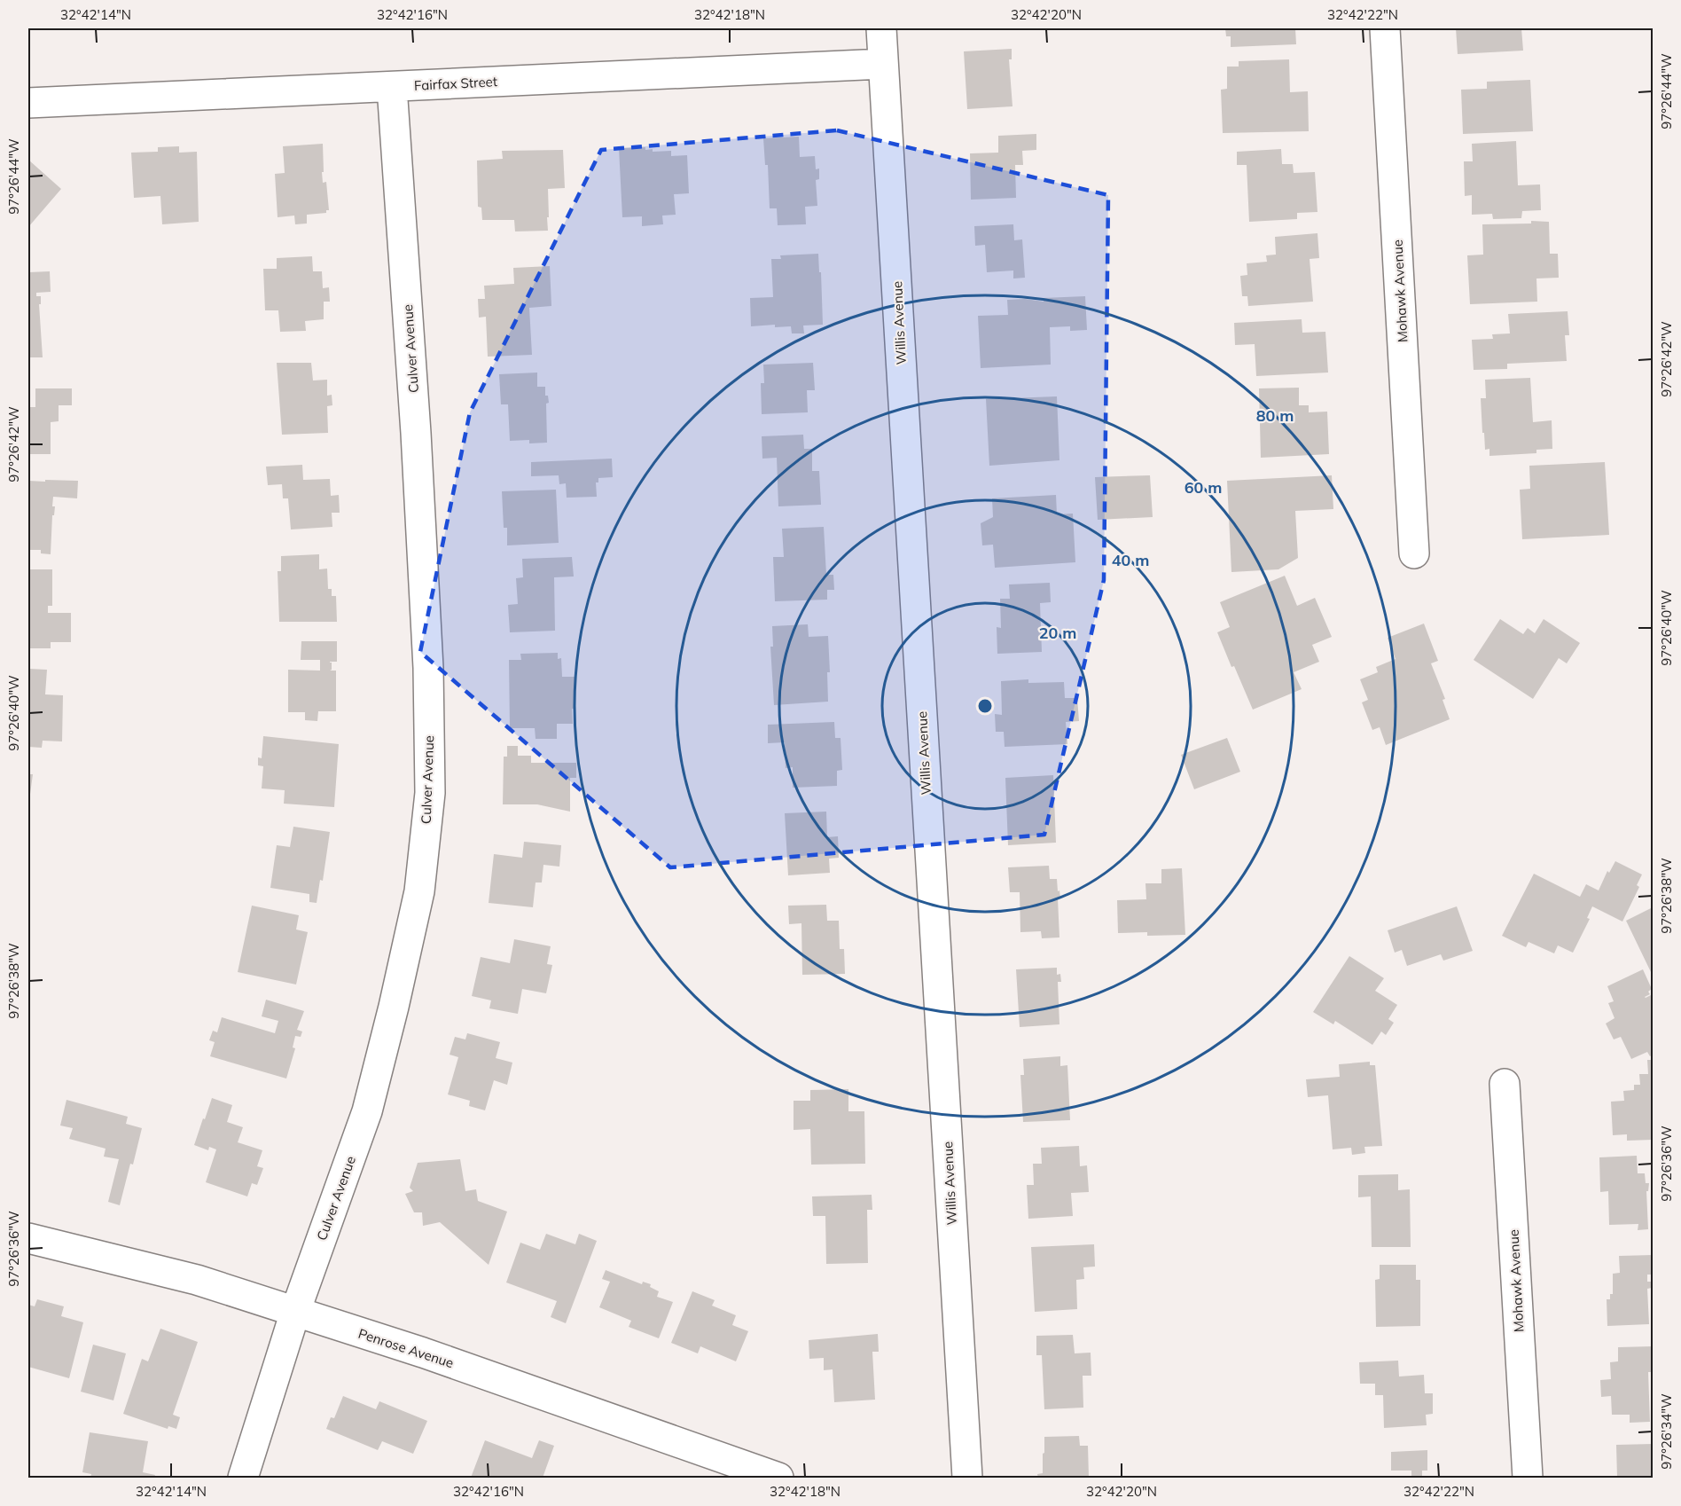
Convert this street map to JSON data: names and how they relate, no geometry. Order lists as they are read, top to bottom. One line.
{"streets":{"street":["Fairfax Street","Mohawk Avenue","Willis Avenue","Culver Avenue","Penrose Avenue"]},"crossings":[["Fairfax Street","Willis Avenue"],["Fairfax Street","Culver Avenue"],["Culver Avenue","Penrose Avenue"]],"coordinates":["32°42'14\"N","32°42'16\"N","32°42'18\"N","32°42'20\"N","32°42'22\"N","97°26'44\"W","97°26'42\"W","97°26'40\"W","97°26'38\"W","97°26'36\"W","97°26'34\"W"],"rings":["80 m","60 m","40 m","20 m"]}
